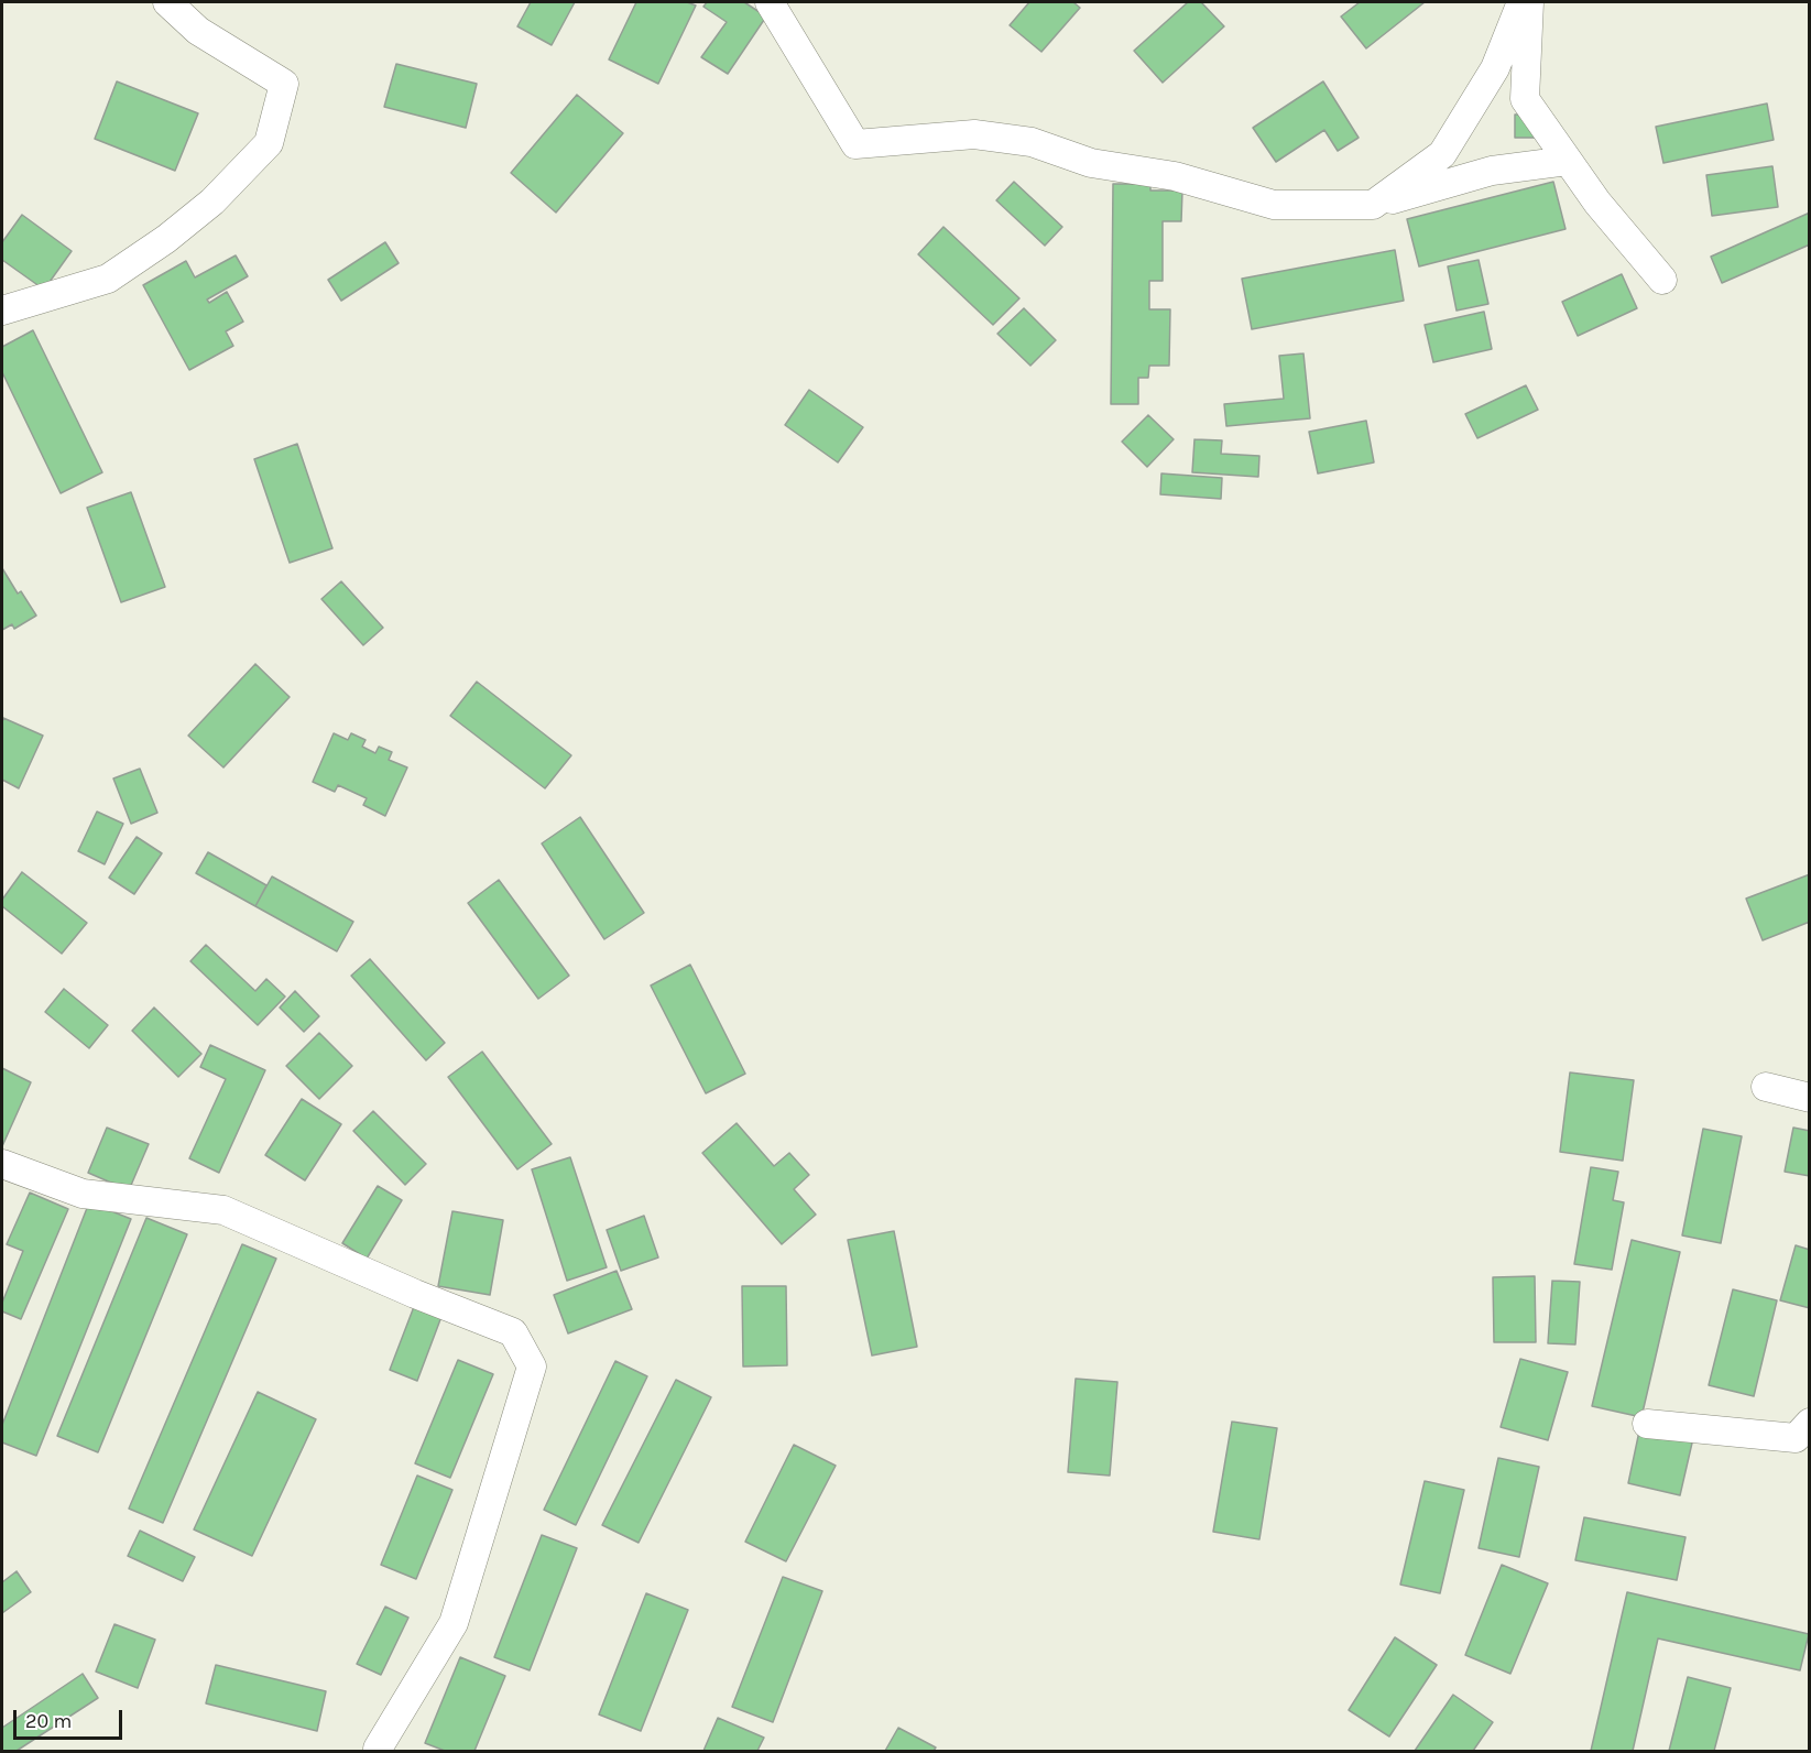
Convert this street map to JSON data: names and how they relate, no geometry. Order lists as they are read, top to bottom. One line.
{"scale_bar":"20 m"}
